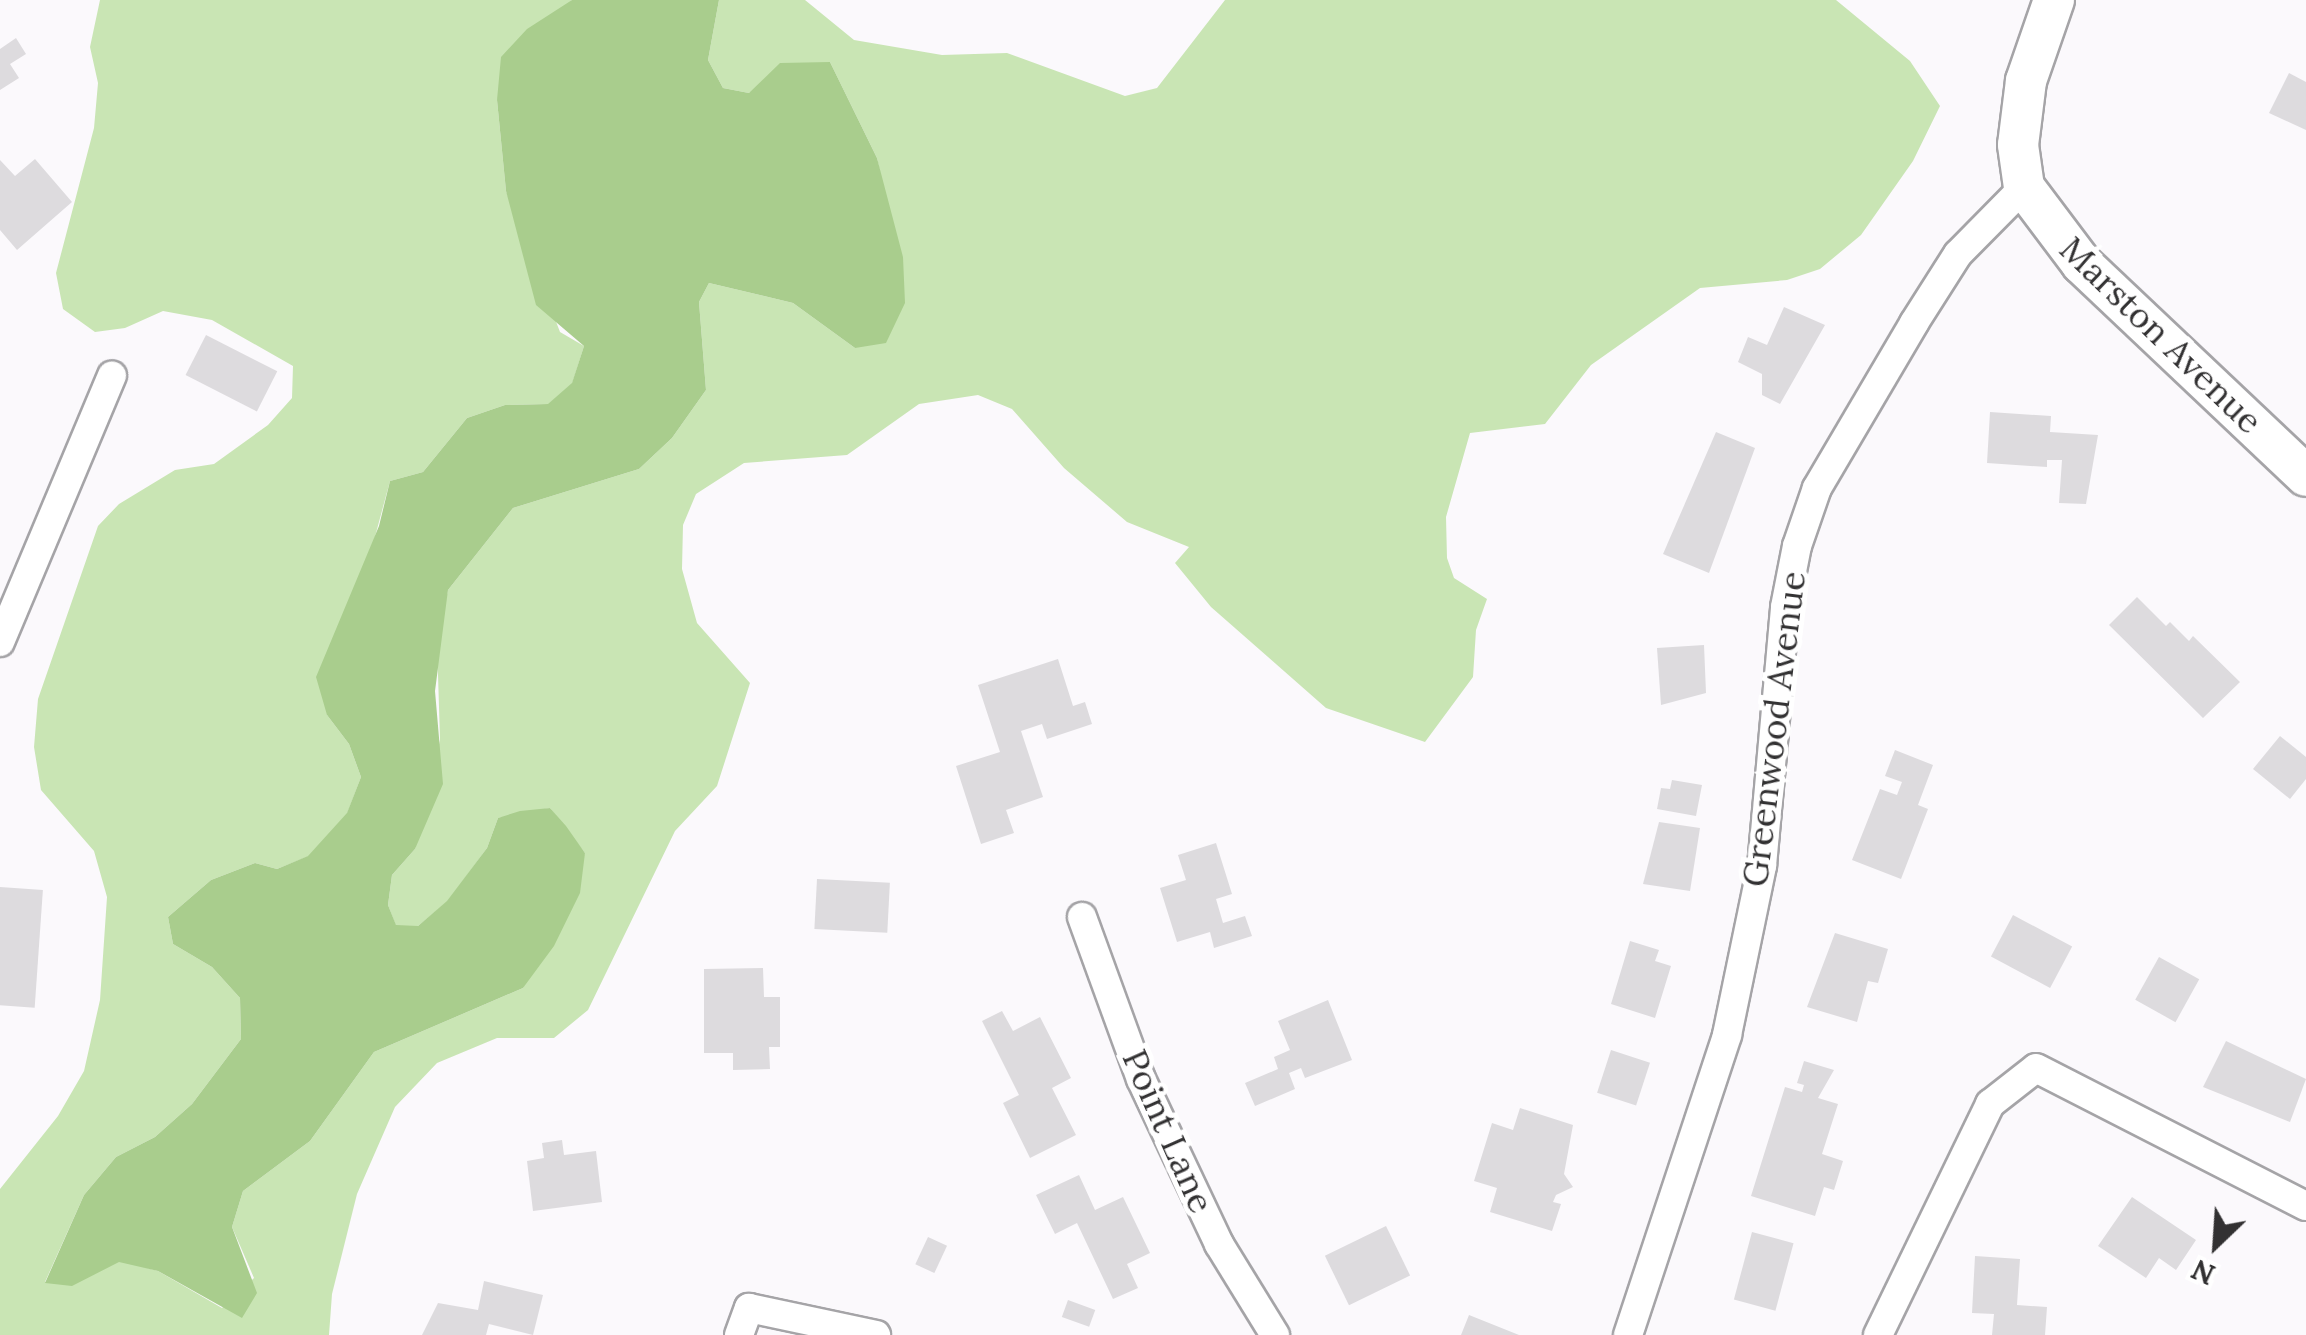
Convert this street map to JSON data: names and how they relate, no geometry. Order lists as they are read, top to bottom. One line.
{"streets":{"main road":["Marston Avenue"],"street":["Greenwood Avenue","Point Lane"]},"crossings":[["Marston Avenue","Greenwood Avenue"]],"north":"bottom left"}
